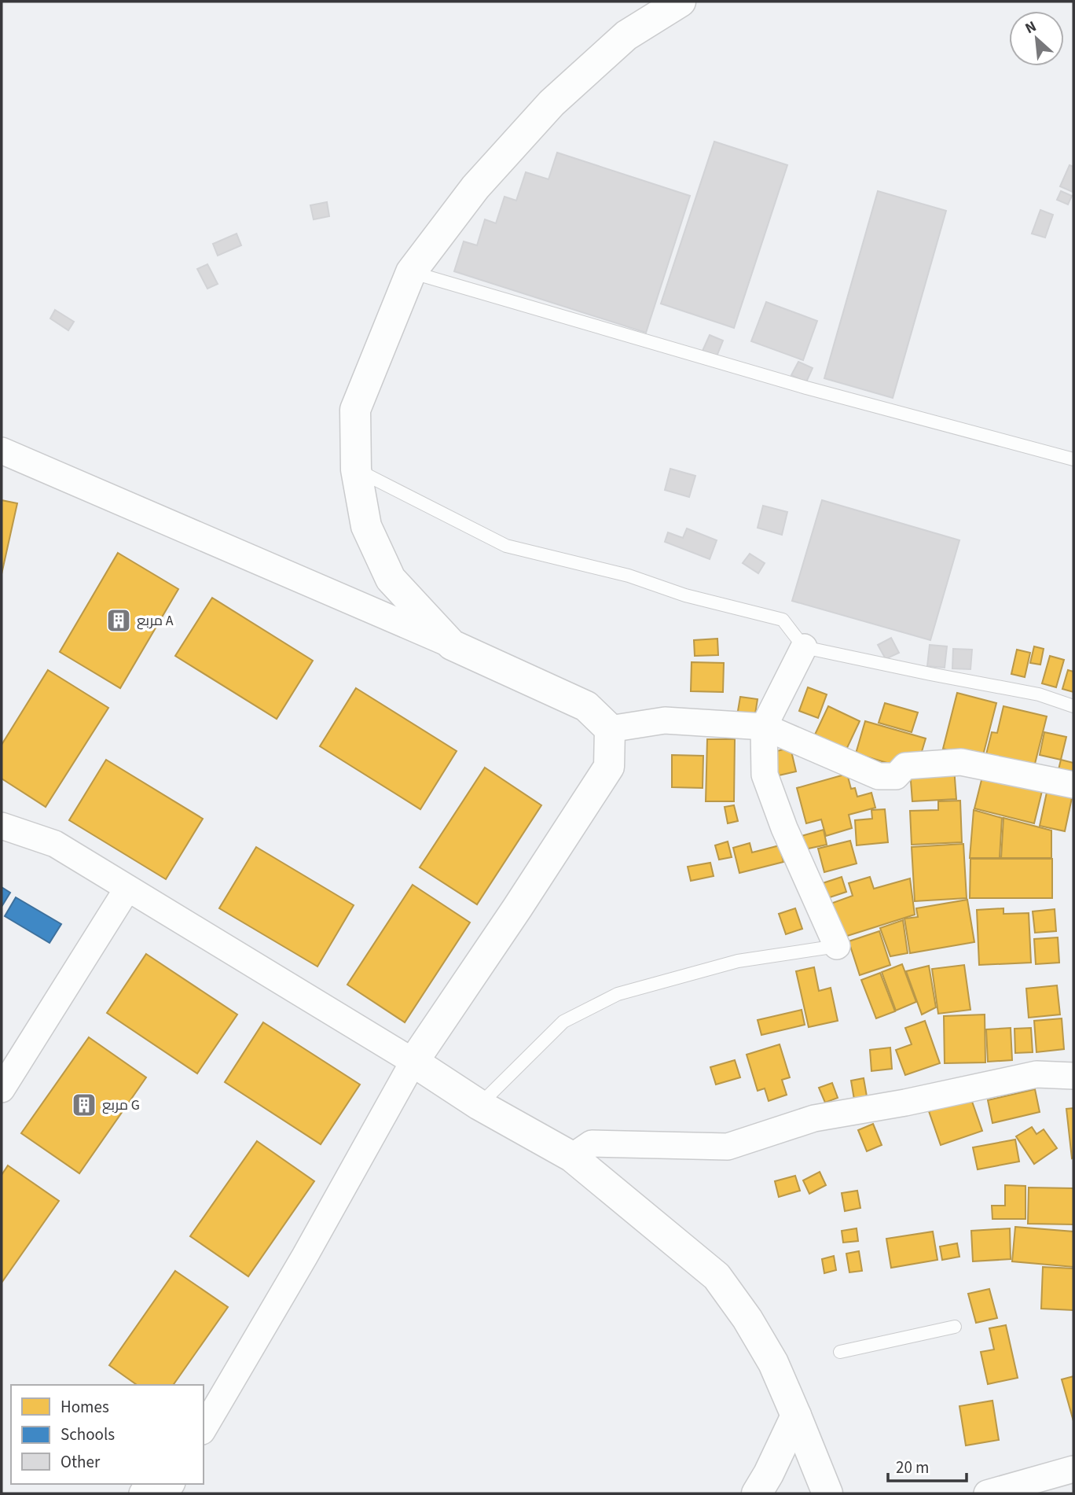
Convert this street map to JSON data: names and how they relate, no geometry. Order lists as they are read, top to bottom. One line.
{"places":{"building":["مربع A","مربع G"]},"legend":["Homes","Schools","Other"],"scale_bar":"20 m","north":"top left"}
